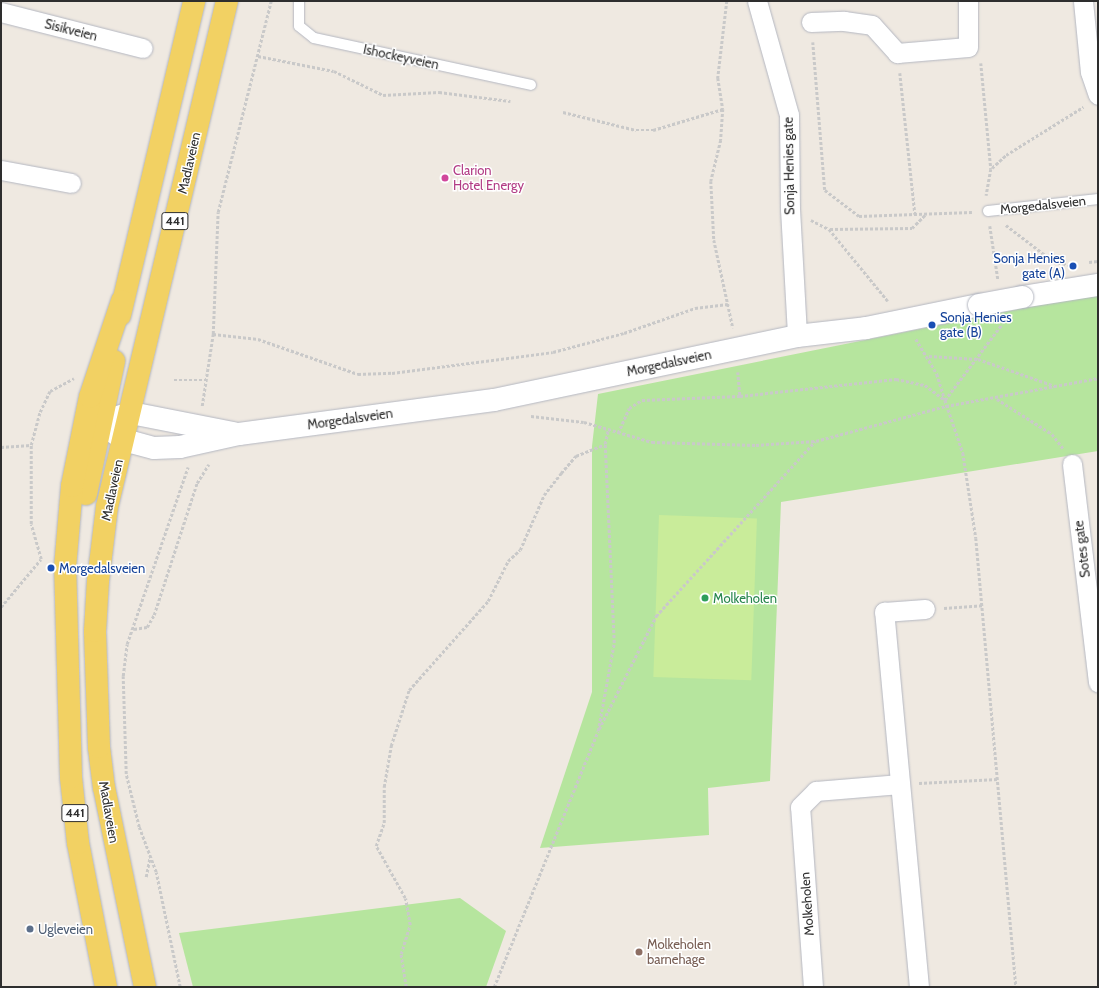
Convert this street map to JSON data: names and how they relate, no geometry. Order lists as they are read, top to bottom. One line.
{"streets":{"main road":["Madlaveien","441"],"street":["Sisikveien","Sonja Henies gate","Morgedalsveien","Sotes gate","Molkeholen"],"lane":["Ishockeyveien"]},"crossings":[["Madlaveien","Morgedalsveien"],["Sonja Henies gate","Morgedalsveien"]],"places":["Clarion Hotel Energy","Sonja Henies gate (A)","Sonja Henies gate (B)","Morgedalsveien","Molkeholen","Ugleveien","Molkeholen barnehage"]}
